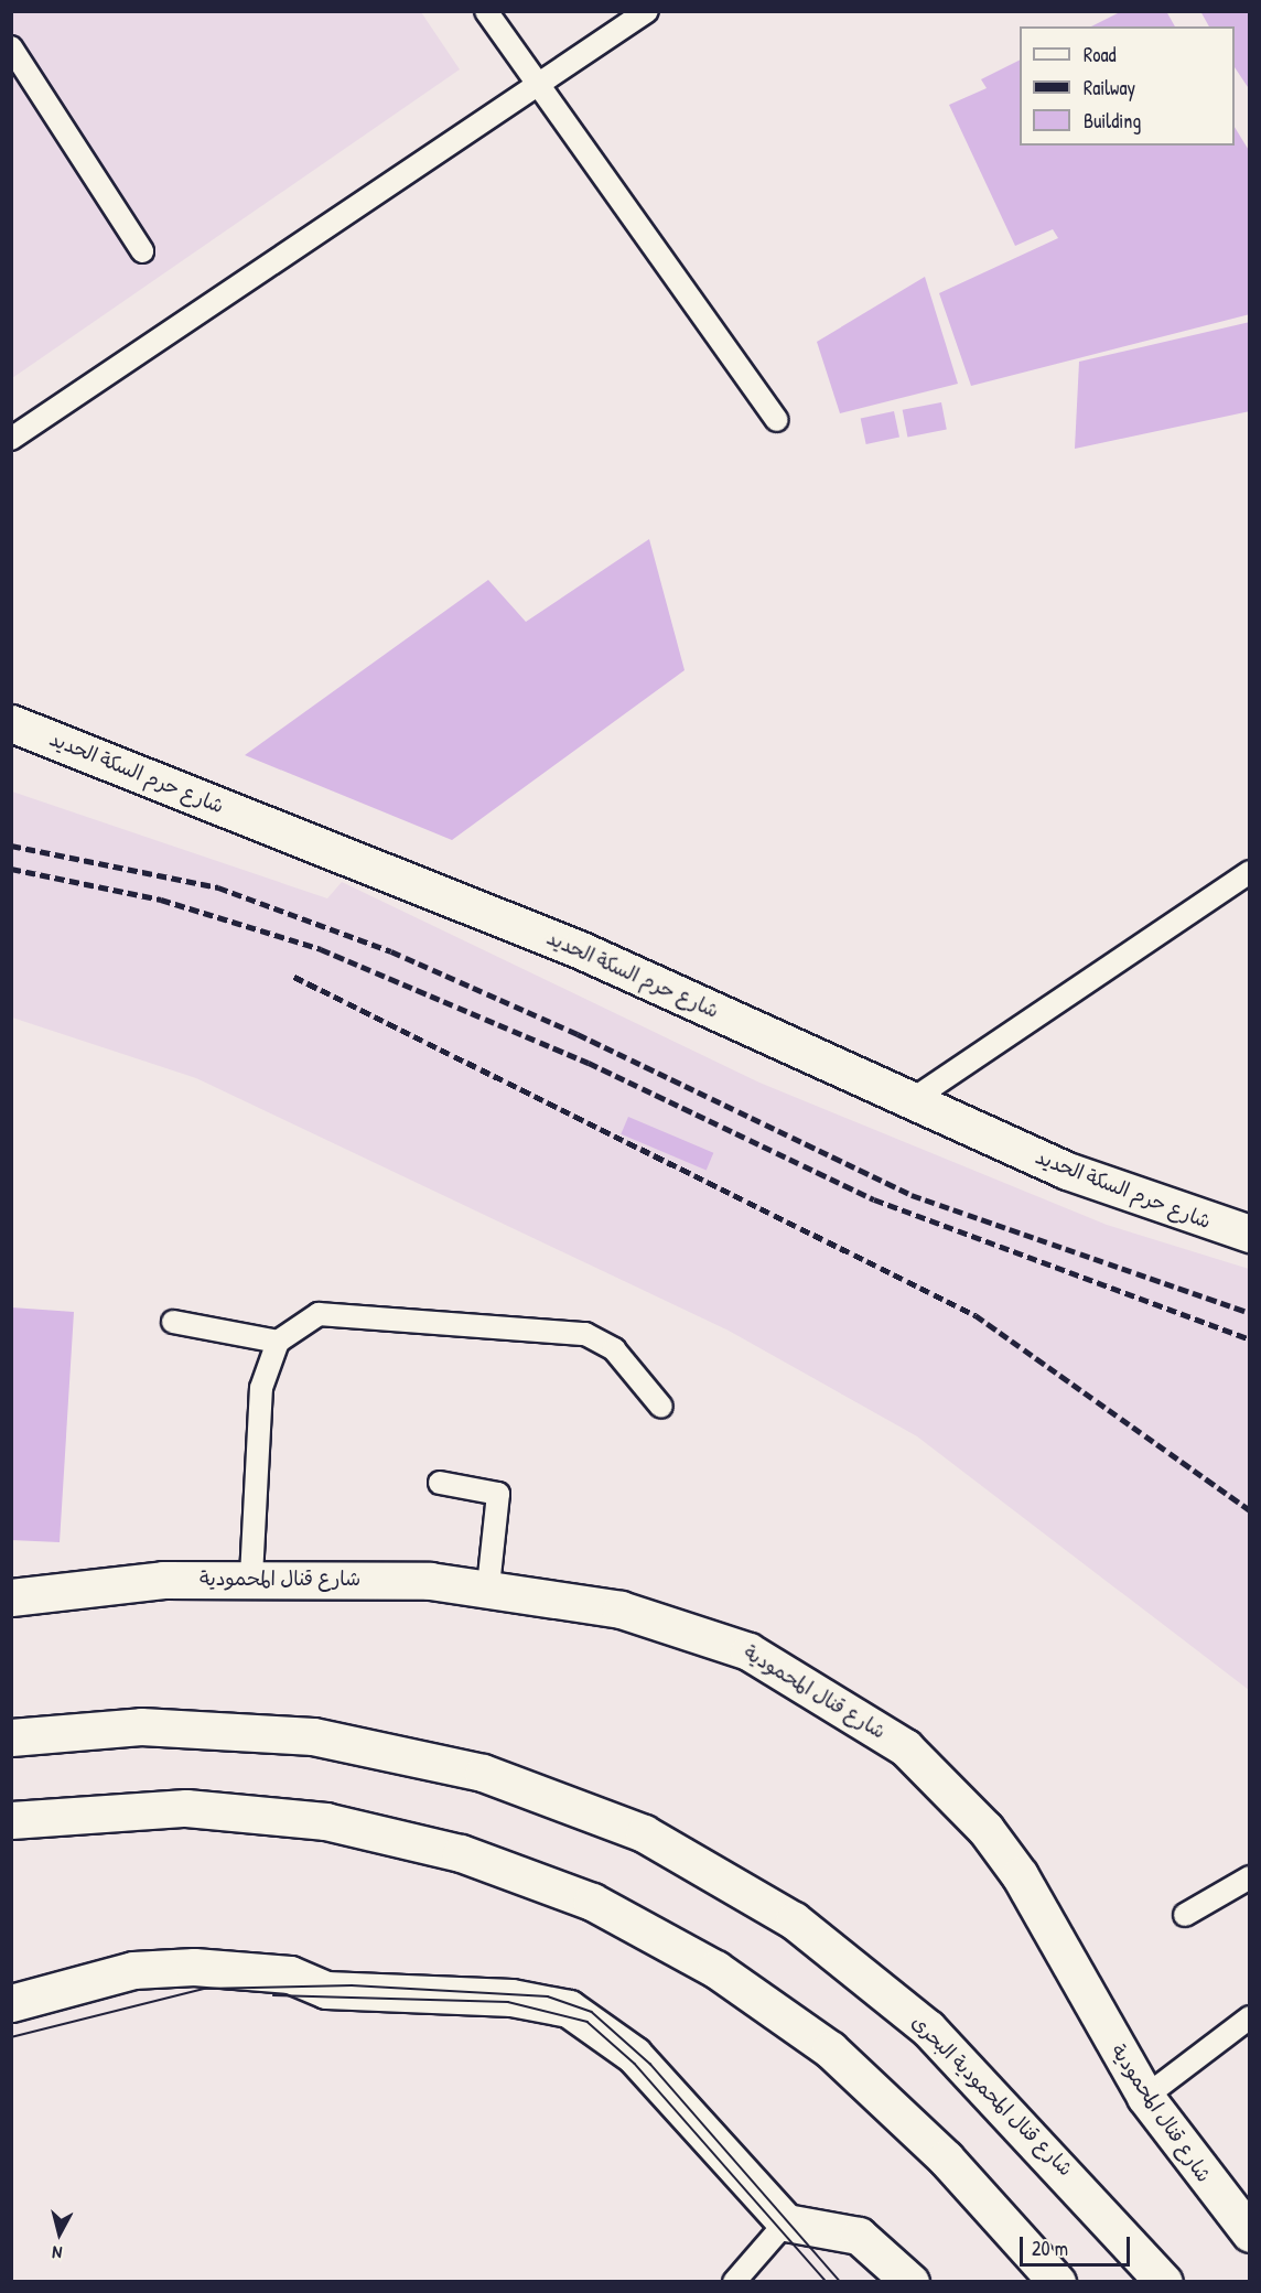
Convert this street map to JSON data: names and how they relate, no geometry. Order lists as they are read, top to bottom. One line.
{"streets":{"main road":["شارع حرم السكة الحديد","شارع قنال المحمودية","شارع قنال المحمودية البحرى"]},"legend":["Road","Railway","Building"],"scale_bar":"20 m","north":"bottom"}
